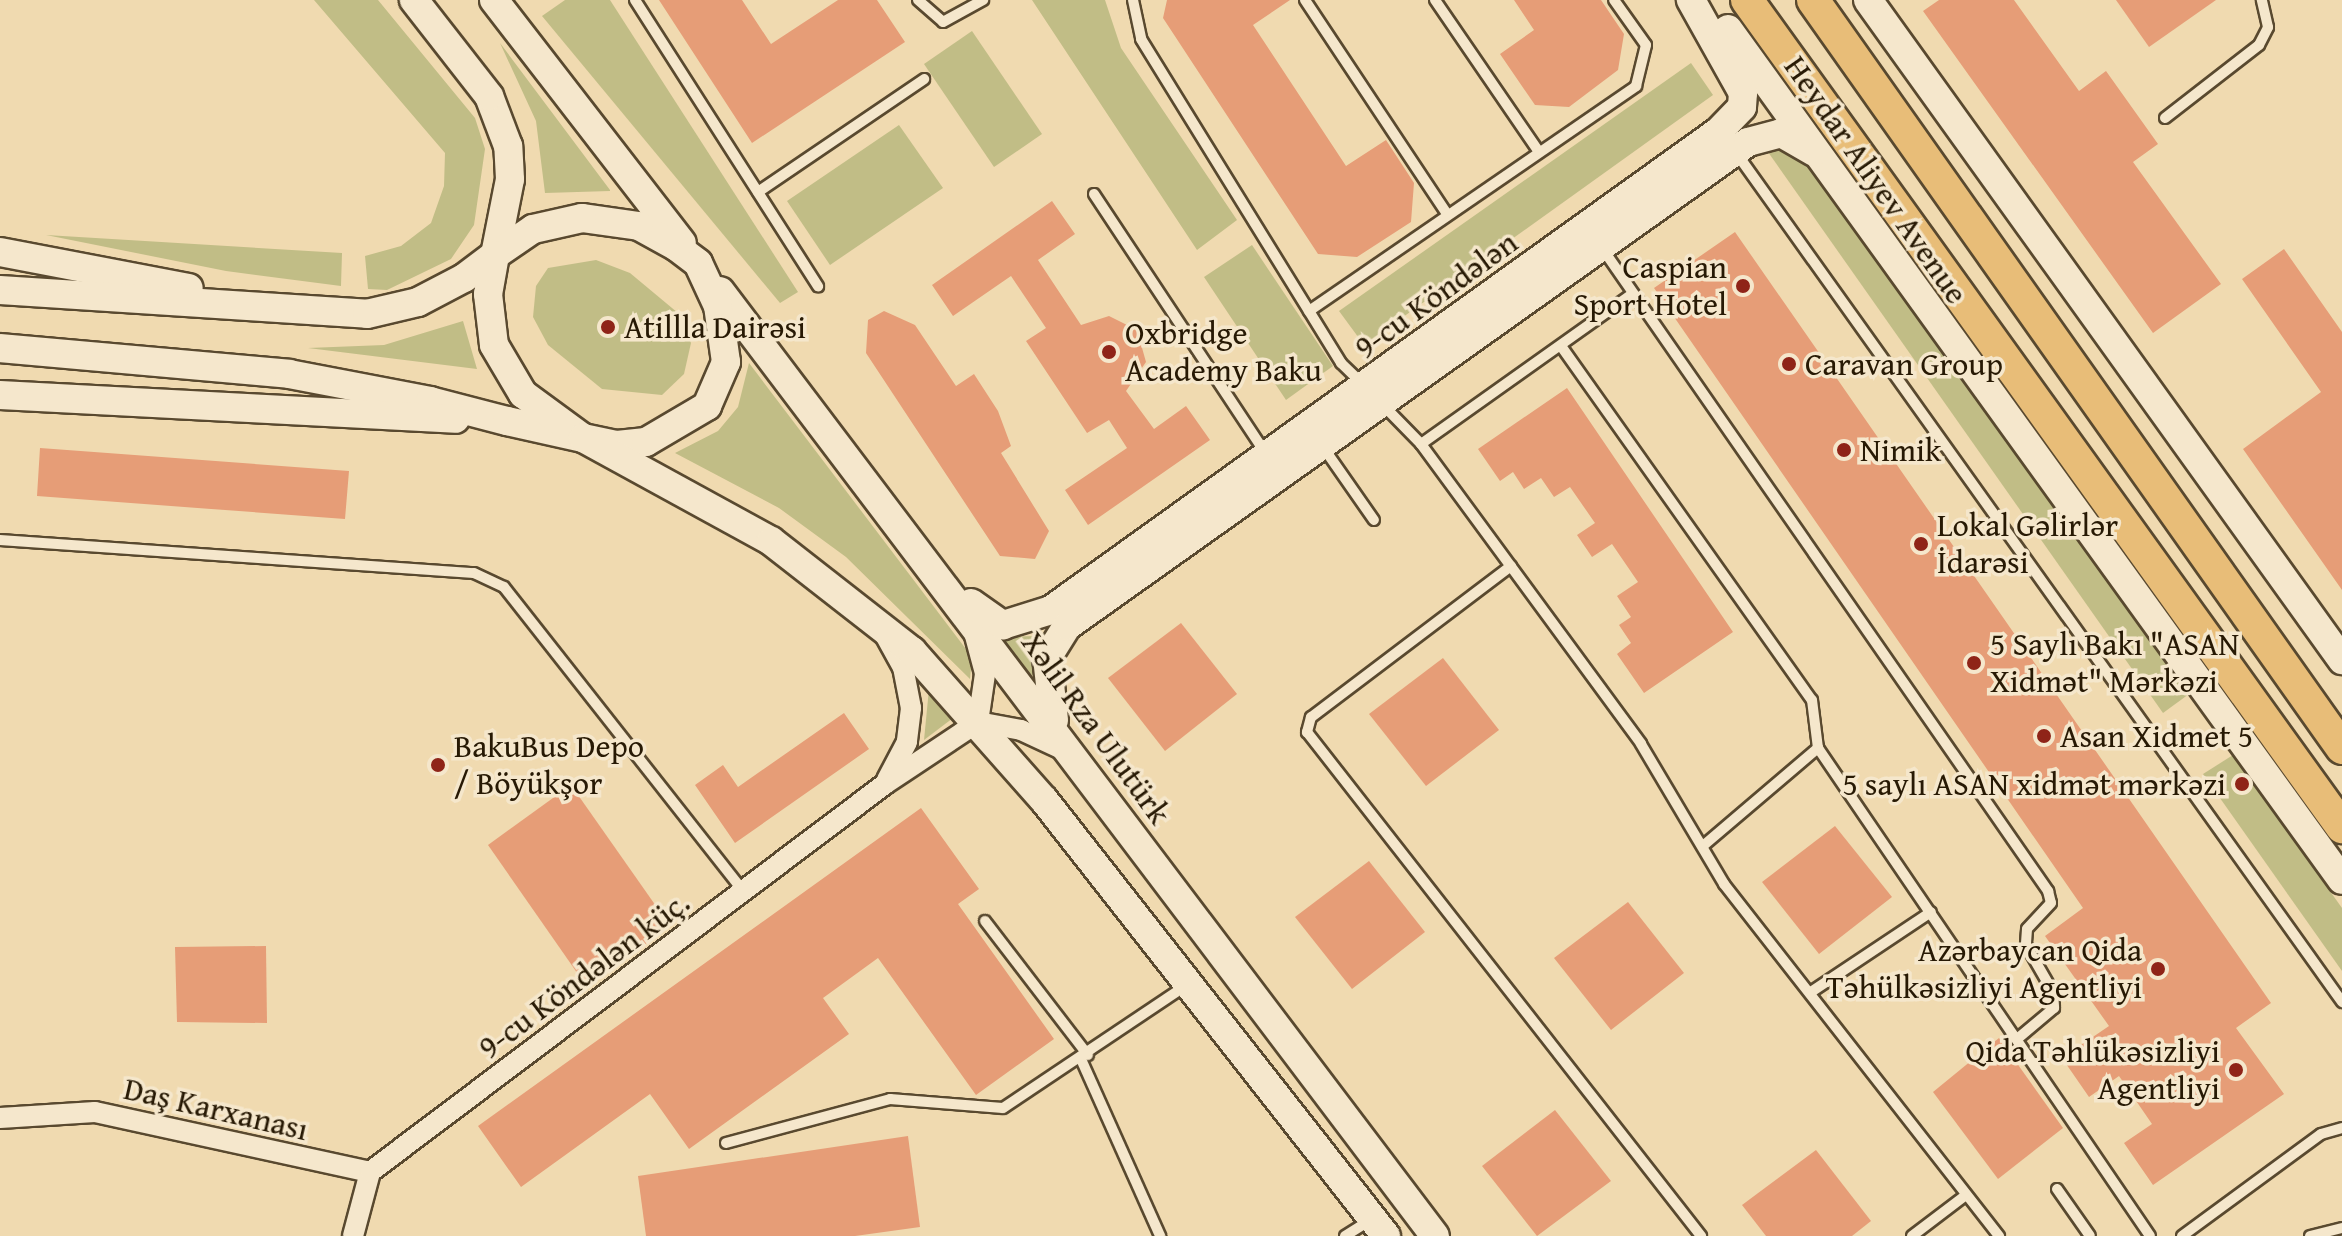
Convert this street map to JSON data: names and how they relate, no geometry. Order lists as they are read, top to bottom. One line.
{"streets":{"highway":["Heydar Aliyev Avenue"],"main road":["9-cu Köndələn","Xəlil Rza Ulutürk"],"street":["9-cu Köndələn küç.","Daş Karxanası"]},"crossings":[["9-cu Köndələn","Xəlil Rza Ulutürk"],["9-cu Köndələn küç.","Daş Karxanası"]],"places":["Caspian Sport Hotel","Atillla Dairəsi","Oxbridge Academy Baku","Caravan Group","Nimik","Lokal Gəlirlər İdarəsi","5 Saylı Bakı \"ASAN Xidmət\" Mərkəzi","Asan Xidmet 5","BakuBus Depo / Böyükşor","5 saylı ASAN xidmət mərkəzi","Azərbaycan Qida Təhülkəsizliyi Agentliyi","Qida Təhlükəsizliyi Agentliyi"]}
